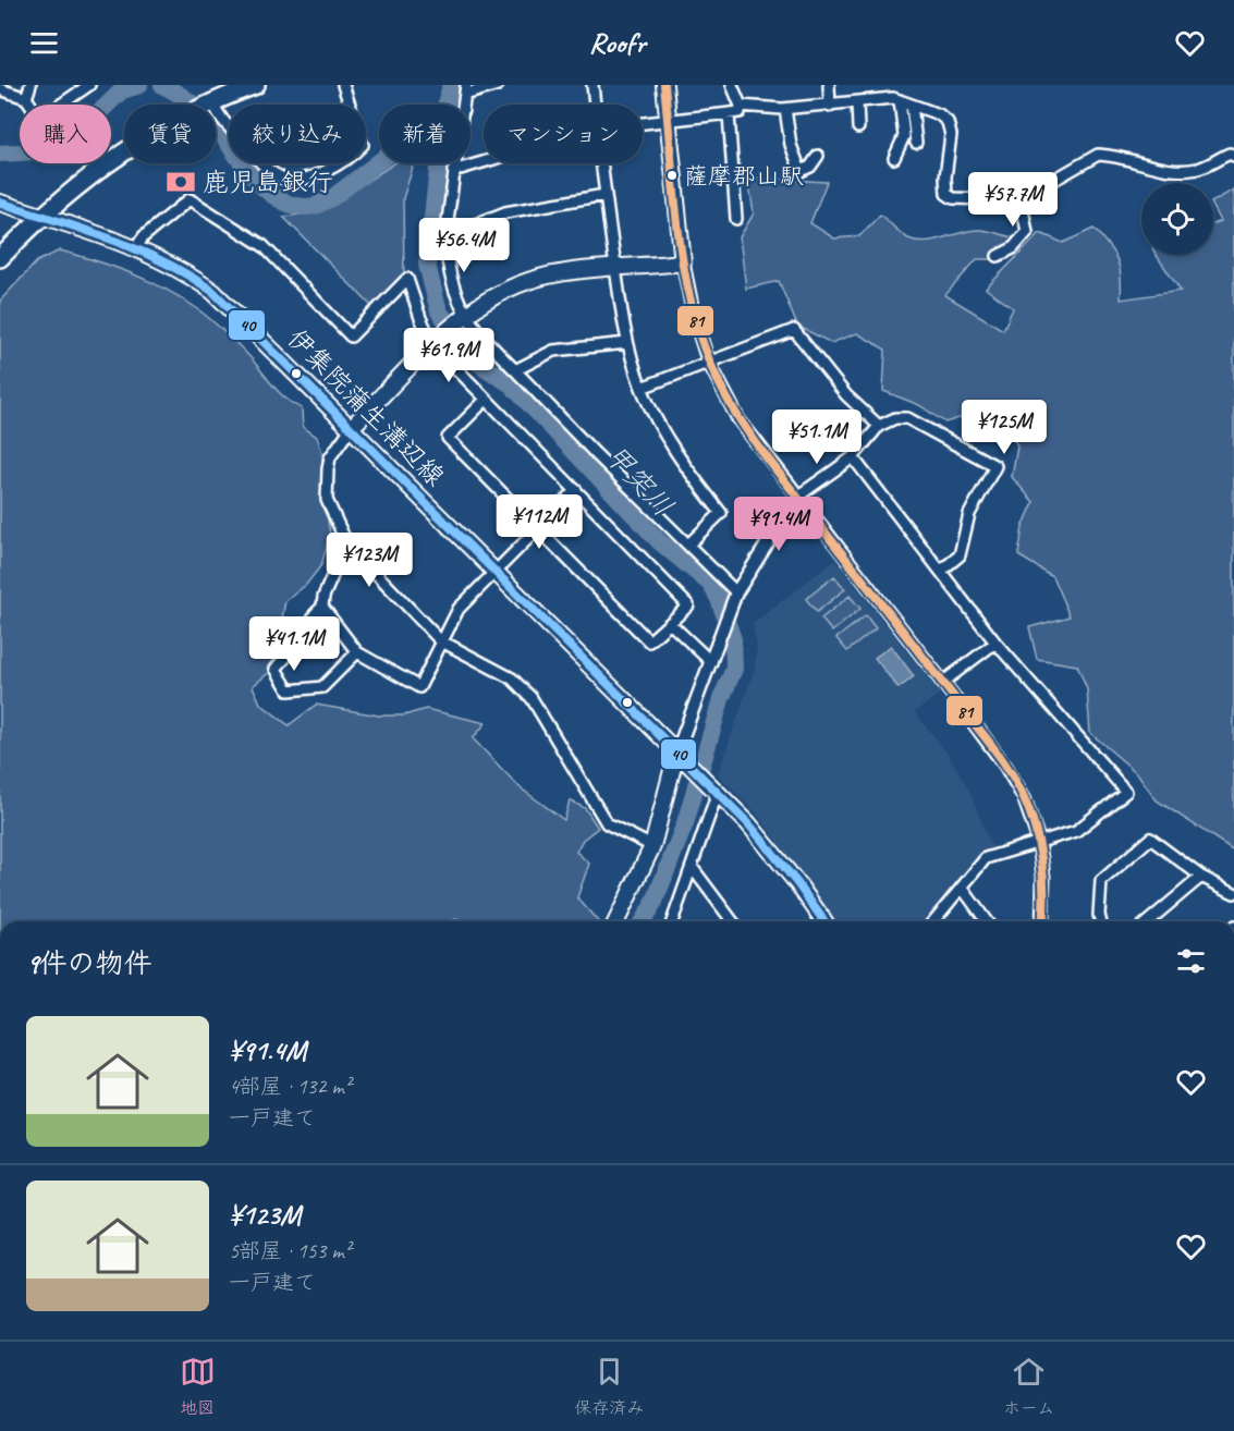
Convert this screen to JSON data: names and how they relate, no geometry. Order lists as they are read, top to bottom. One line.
{"streets":{"main road":["伊集院蒲生溝辺線"]},"water":["甲突川"],"places":{"other":["薩摩郡山駅"],"bank":["鹿児島銀行"]},"lines":["transit line 81","transit line 40"],"page":{"header":"Roofr","chip":["購入","賃貸","絞り込み","新着","マンション"],"price":["¥57.7M","¥56.4M","¥61.9M","¥125M","¥51.1M","¥112M","¥91.4M","¥123M","¥41.1M"],"heading":"9件の物件","list":[{"name":"¥91.4M","note":"4部屋 · 132 m² · 一戸建て"},{"name":"¥123M","note":"5部屋 · 153 m² · 一戸建て"}],"tabs":["地図","保存済み","ホーム"]}}
